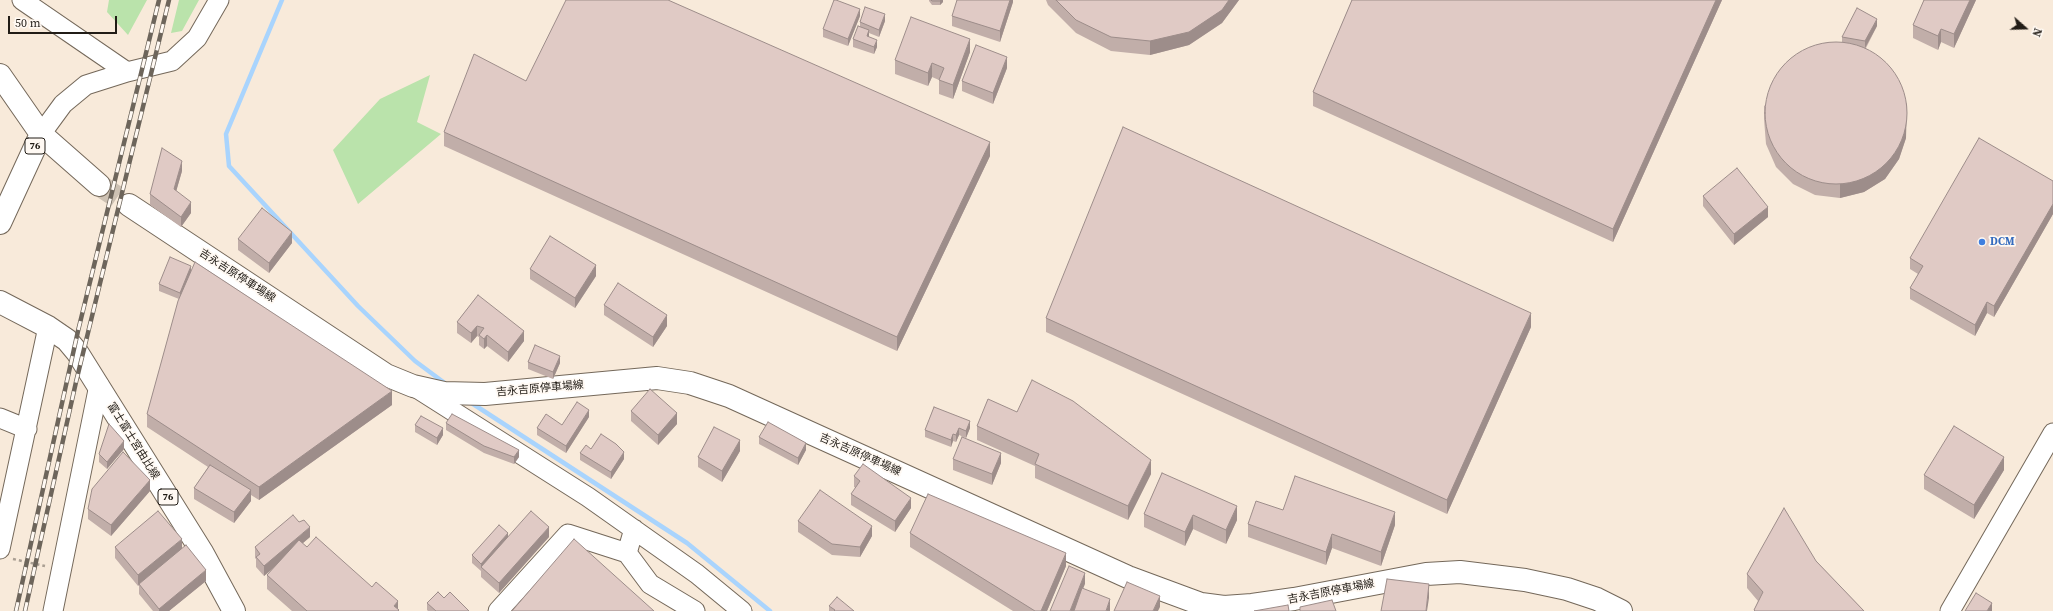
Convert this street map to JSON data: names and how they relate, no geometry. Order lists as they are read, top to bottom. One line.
{"streets":{"main road":["76","吉永吉原停車場線","富士富士宮由比線"]},"places":["DCM"],"scale_bar":"50 m","north":"right"}
